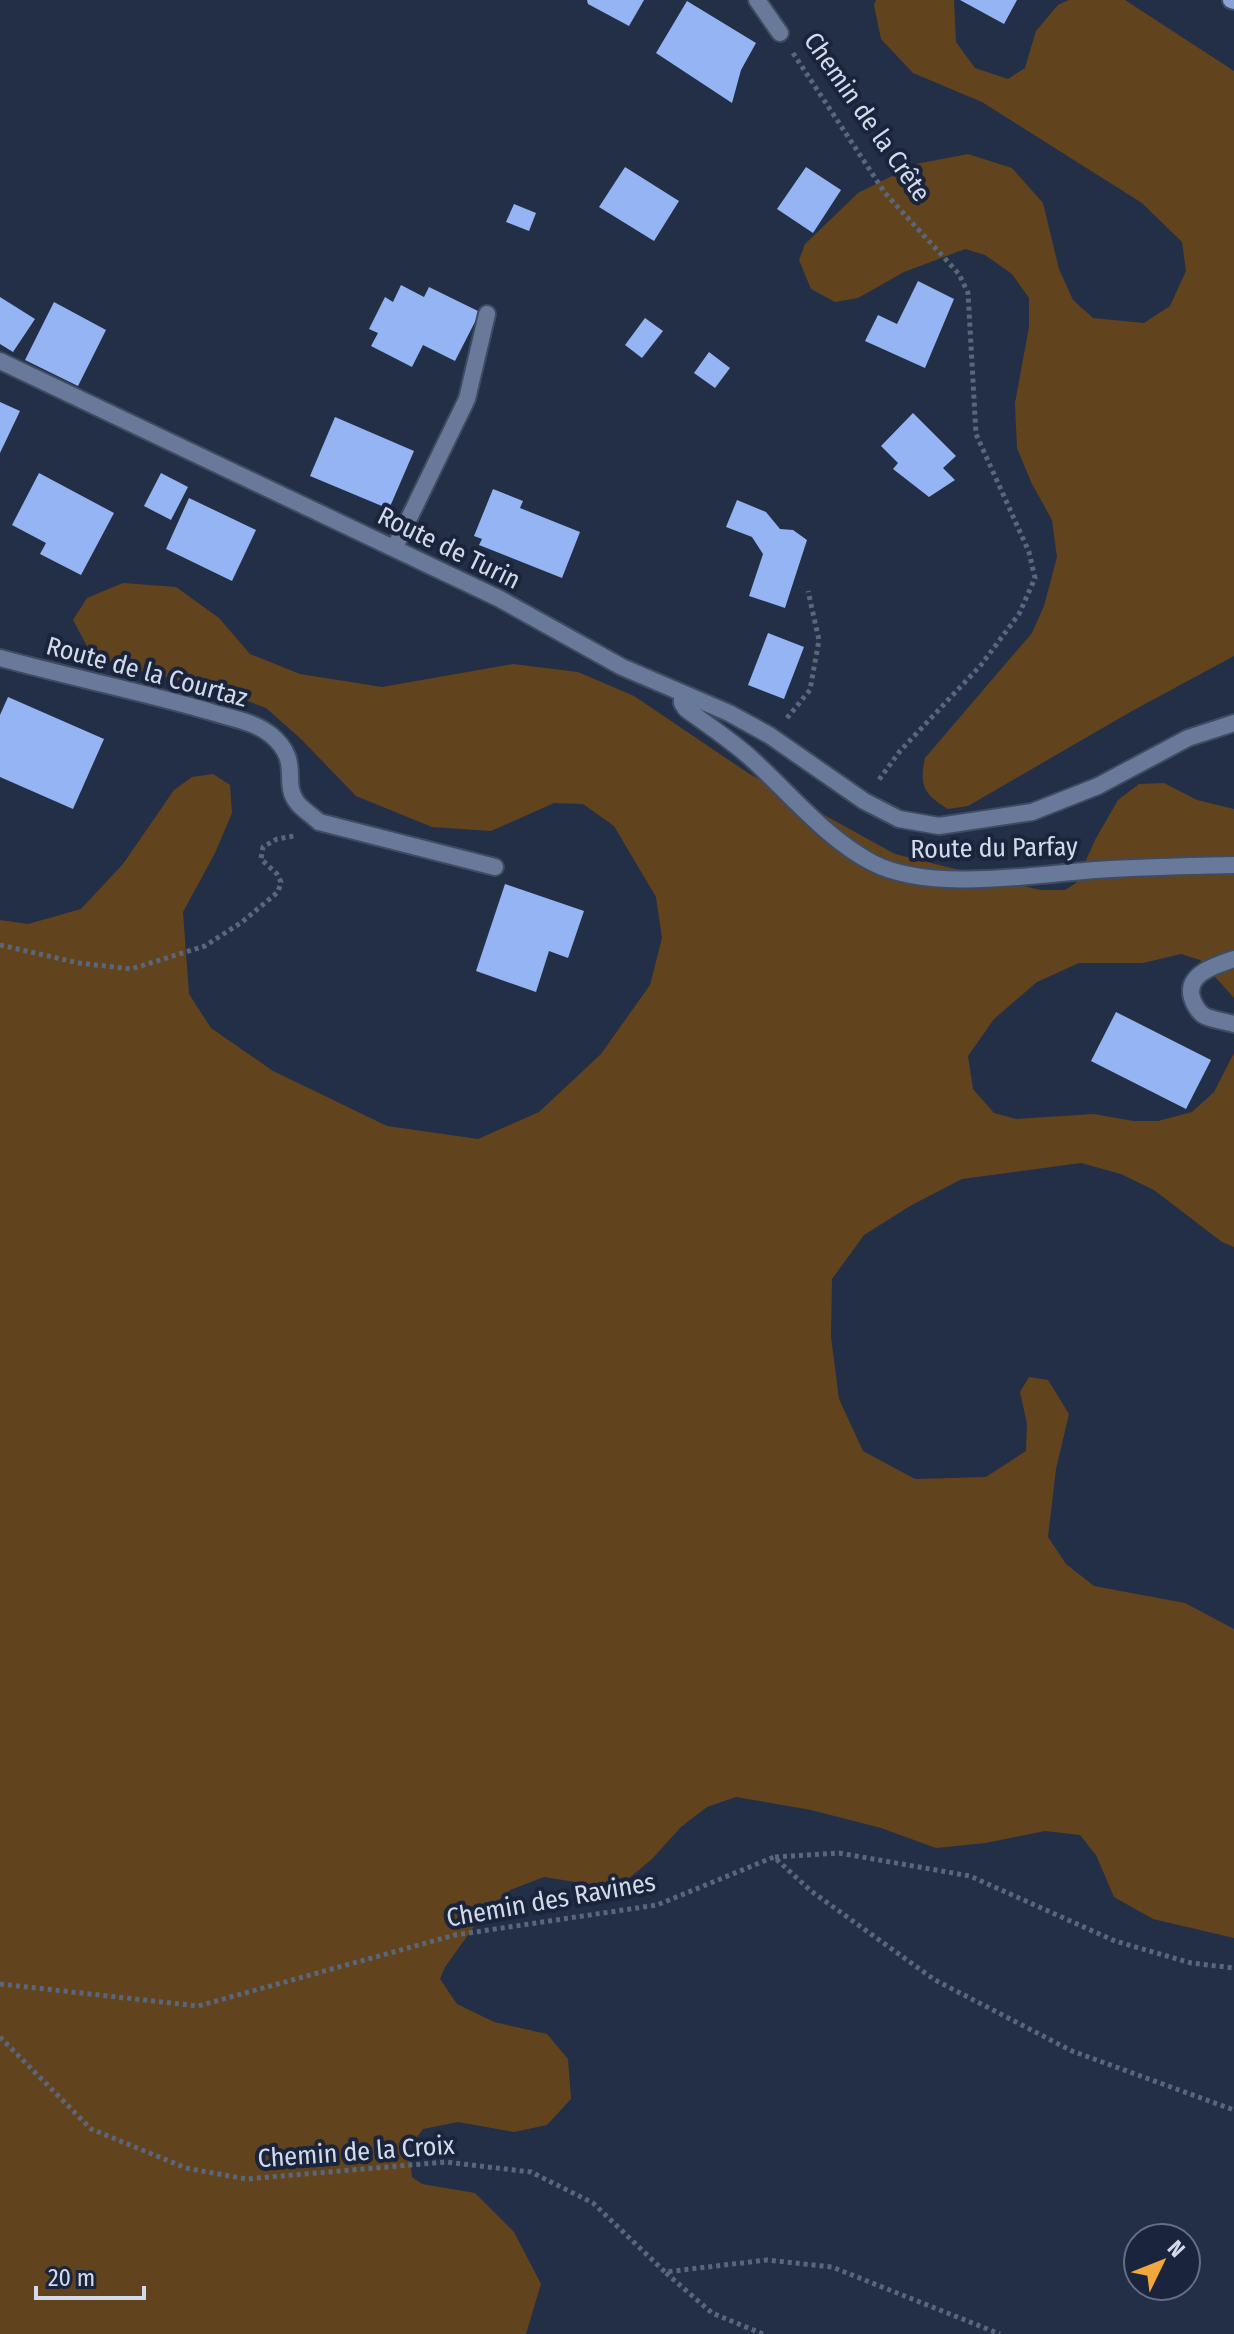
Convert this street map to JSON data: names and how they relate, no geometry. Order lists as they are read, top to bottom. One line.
{"streets":{"street":["Chemin de la Crête","Route de Turin","Route de la Courtaz","Route du Parfay"],"path":["Chemin des Ravines","Chemin de la Croix"]},"crossings":[["Chemin de la Crête","Route de Turin"],["Route de Turin","Route du Parfay"]],"scale_bar":"20 m","north":"top right"}
